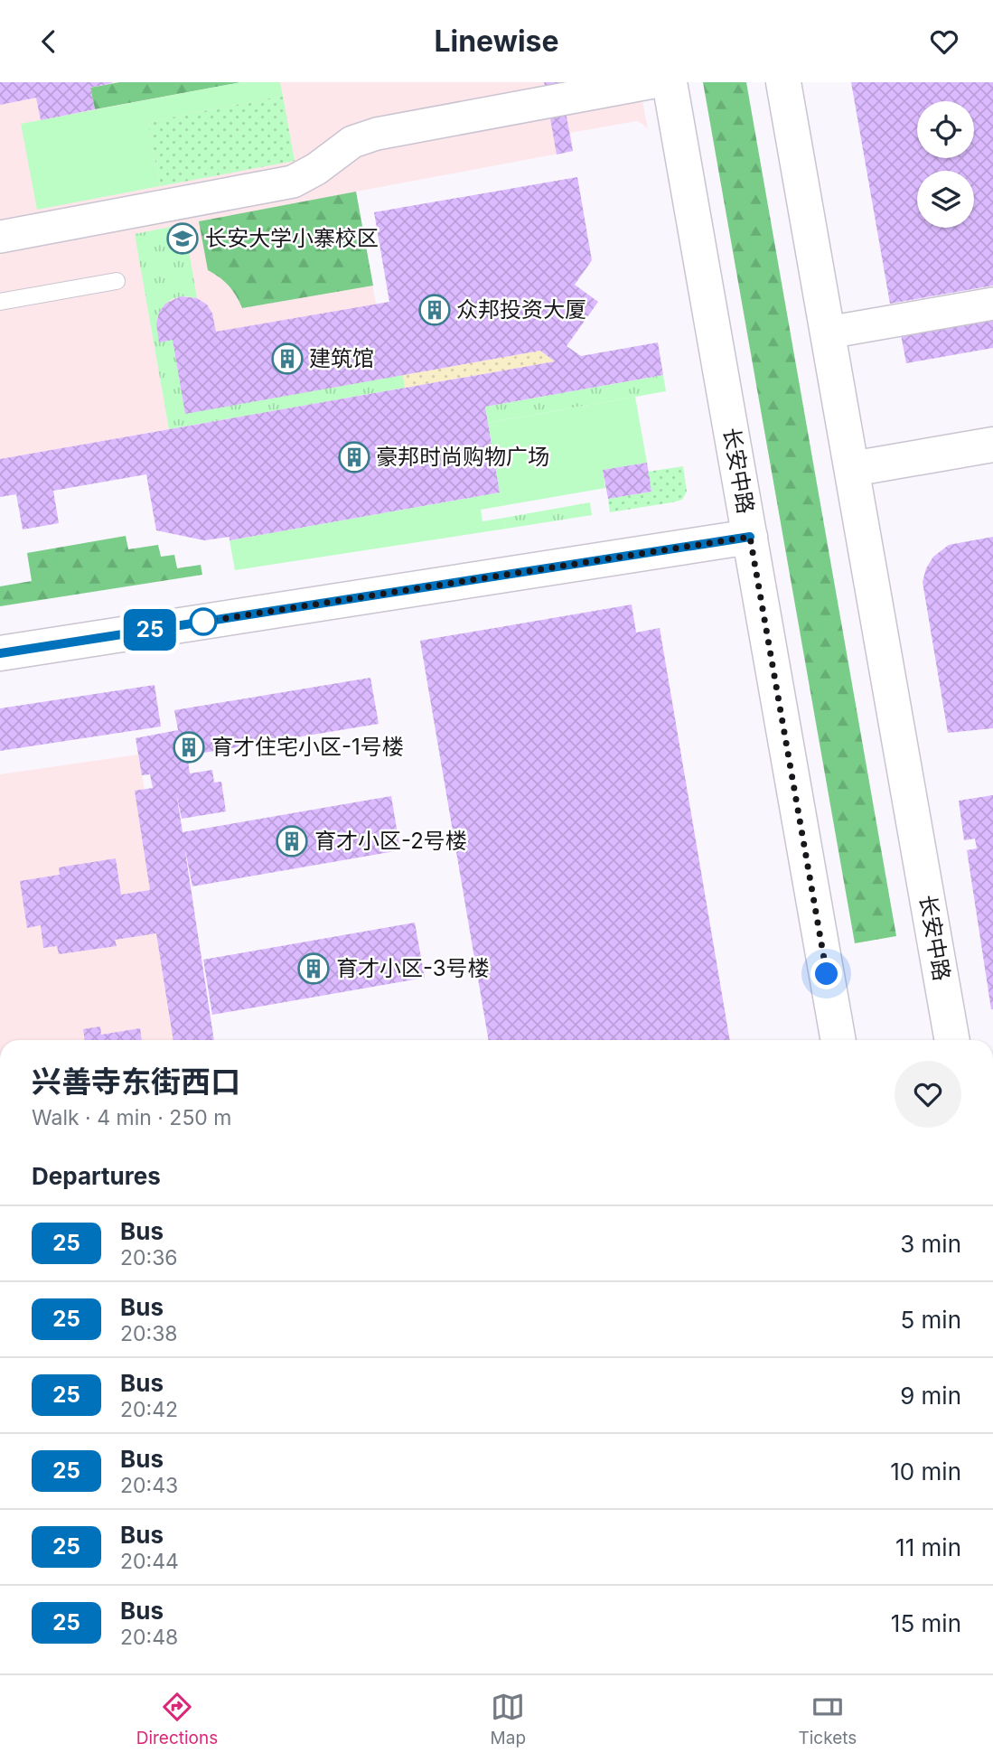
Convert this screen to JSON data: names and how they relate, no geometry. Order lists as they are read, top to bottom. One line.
{"streets":{"main road":["长安中路"]},"places":{"school or university":["长安大学小寨校区"],"building":["众邦投资大厦","建筑馆","豪邦时尚购物广场","育才住宅小区-1号楼","育才小区-2号楼","育才小区-3号楼"]},"lines":["bus line 25"],"page":{"header":"Linewise","on_map":"25","heading":[["兴善寺东街西口","Walk · 4 min · 250 m"],"Departures"],"list":[{"mark":"25","name":"Bus","note":"20:36","value":"3 min"},{"mark":"25","name":"Bus","note":"20:38","value":"5 min"},{"mark":"25","name":"Bus","note":"20:42","value":"9 min"},{"mark":"25","name":"Bus","note":"20:43","value":"10 min"},{"mark":"25","name":"Bus","note":"20:44","value":"11 min"},{"mark":"25","name":"Bus","note":"20:48","value":"15 min"}],"tabs":["Directions","Map","Tickets"]}}
